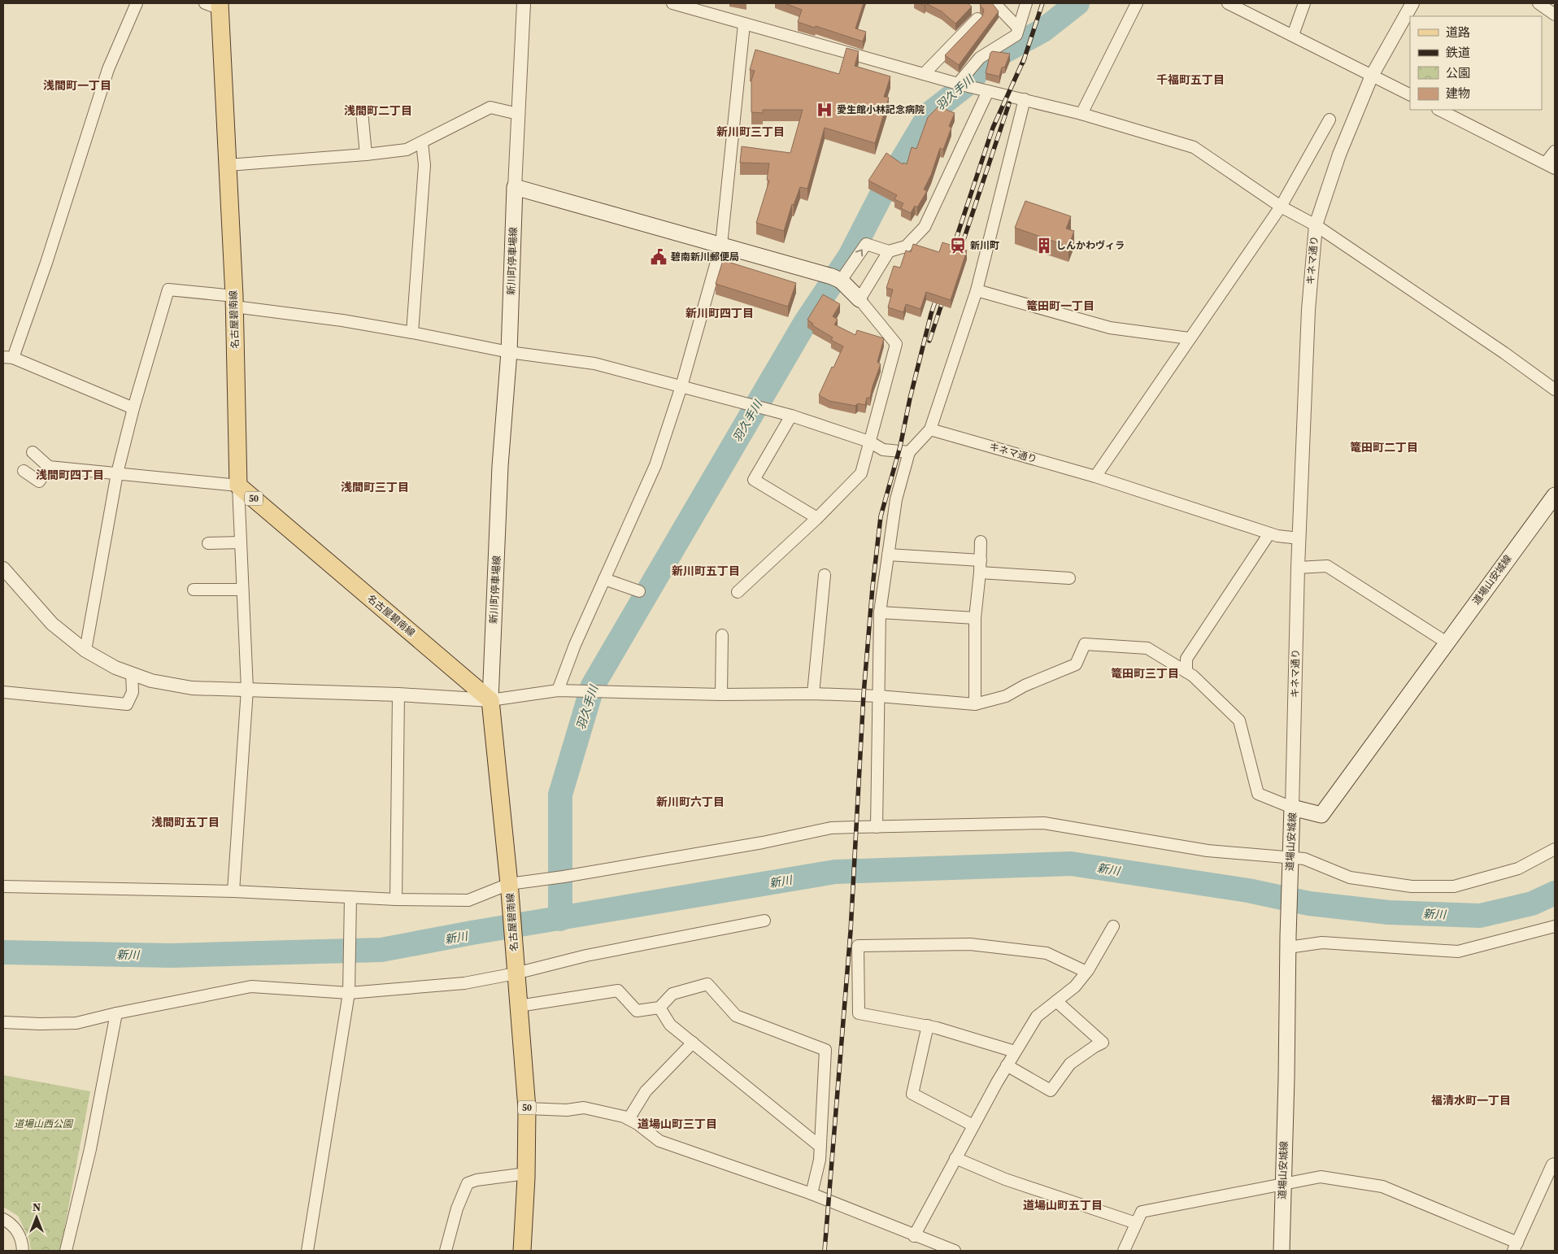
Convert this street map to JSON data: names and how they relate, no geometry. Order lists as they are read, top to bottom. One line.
{"streets":{"main road":["新川町停車場線","名古屋碧南線","50","道場山安城線"],"street":["キネマ通り"]},"crossings":[["キネマ通り","道場山安城線"],["新川町停車場線","名古屋碧南線"]],"districts":["千福町五丁目","浅間町一丁目","浅間町二丁目","新川町三丁目","篭田町一丁目","新川町四丁目","篭田町二丁目","浅間町四丁目","浅間町三丁目","新川町五丁目","篭田町三丁目","新川町六丁目","浅間町五丁目","福清水町一丁目","道場山町三丁目","道場山町五丁目"],"water":["羽久手川","新川"],"parks":["道場山西公園"],"places":{"hospital":["愛生館小林記念病院"],"station":["新川町"],"building":["しんかわヴィラ"],"public building":["碧南新川郵便局"]},"legend":["道路","鉄道","公園","建物"],"north":"top"}
